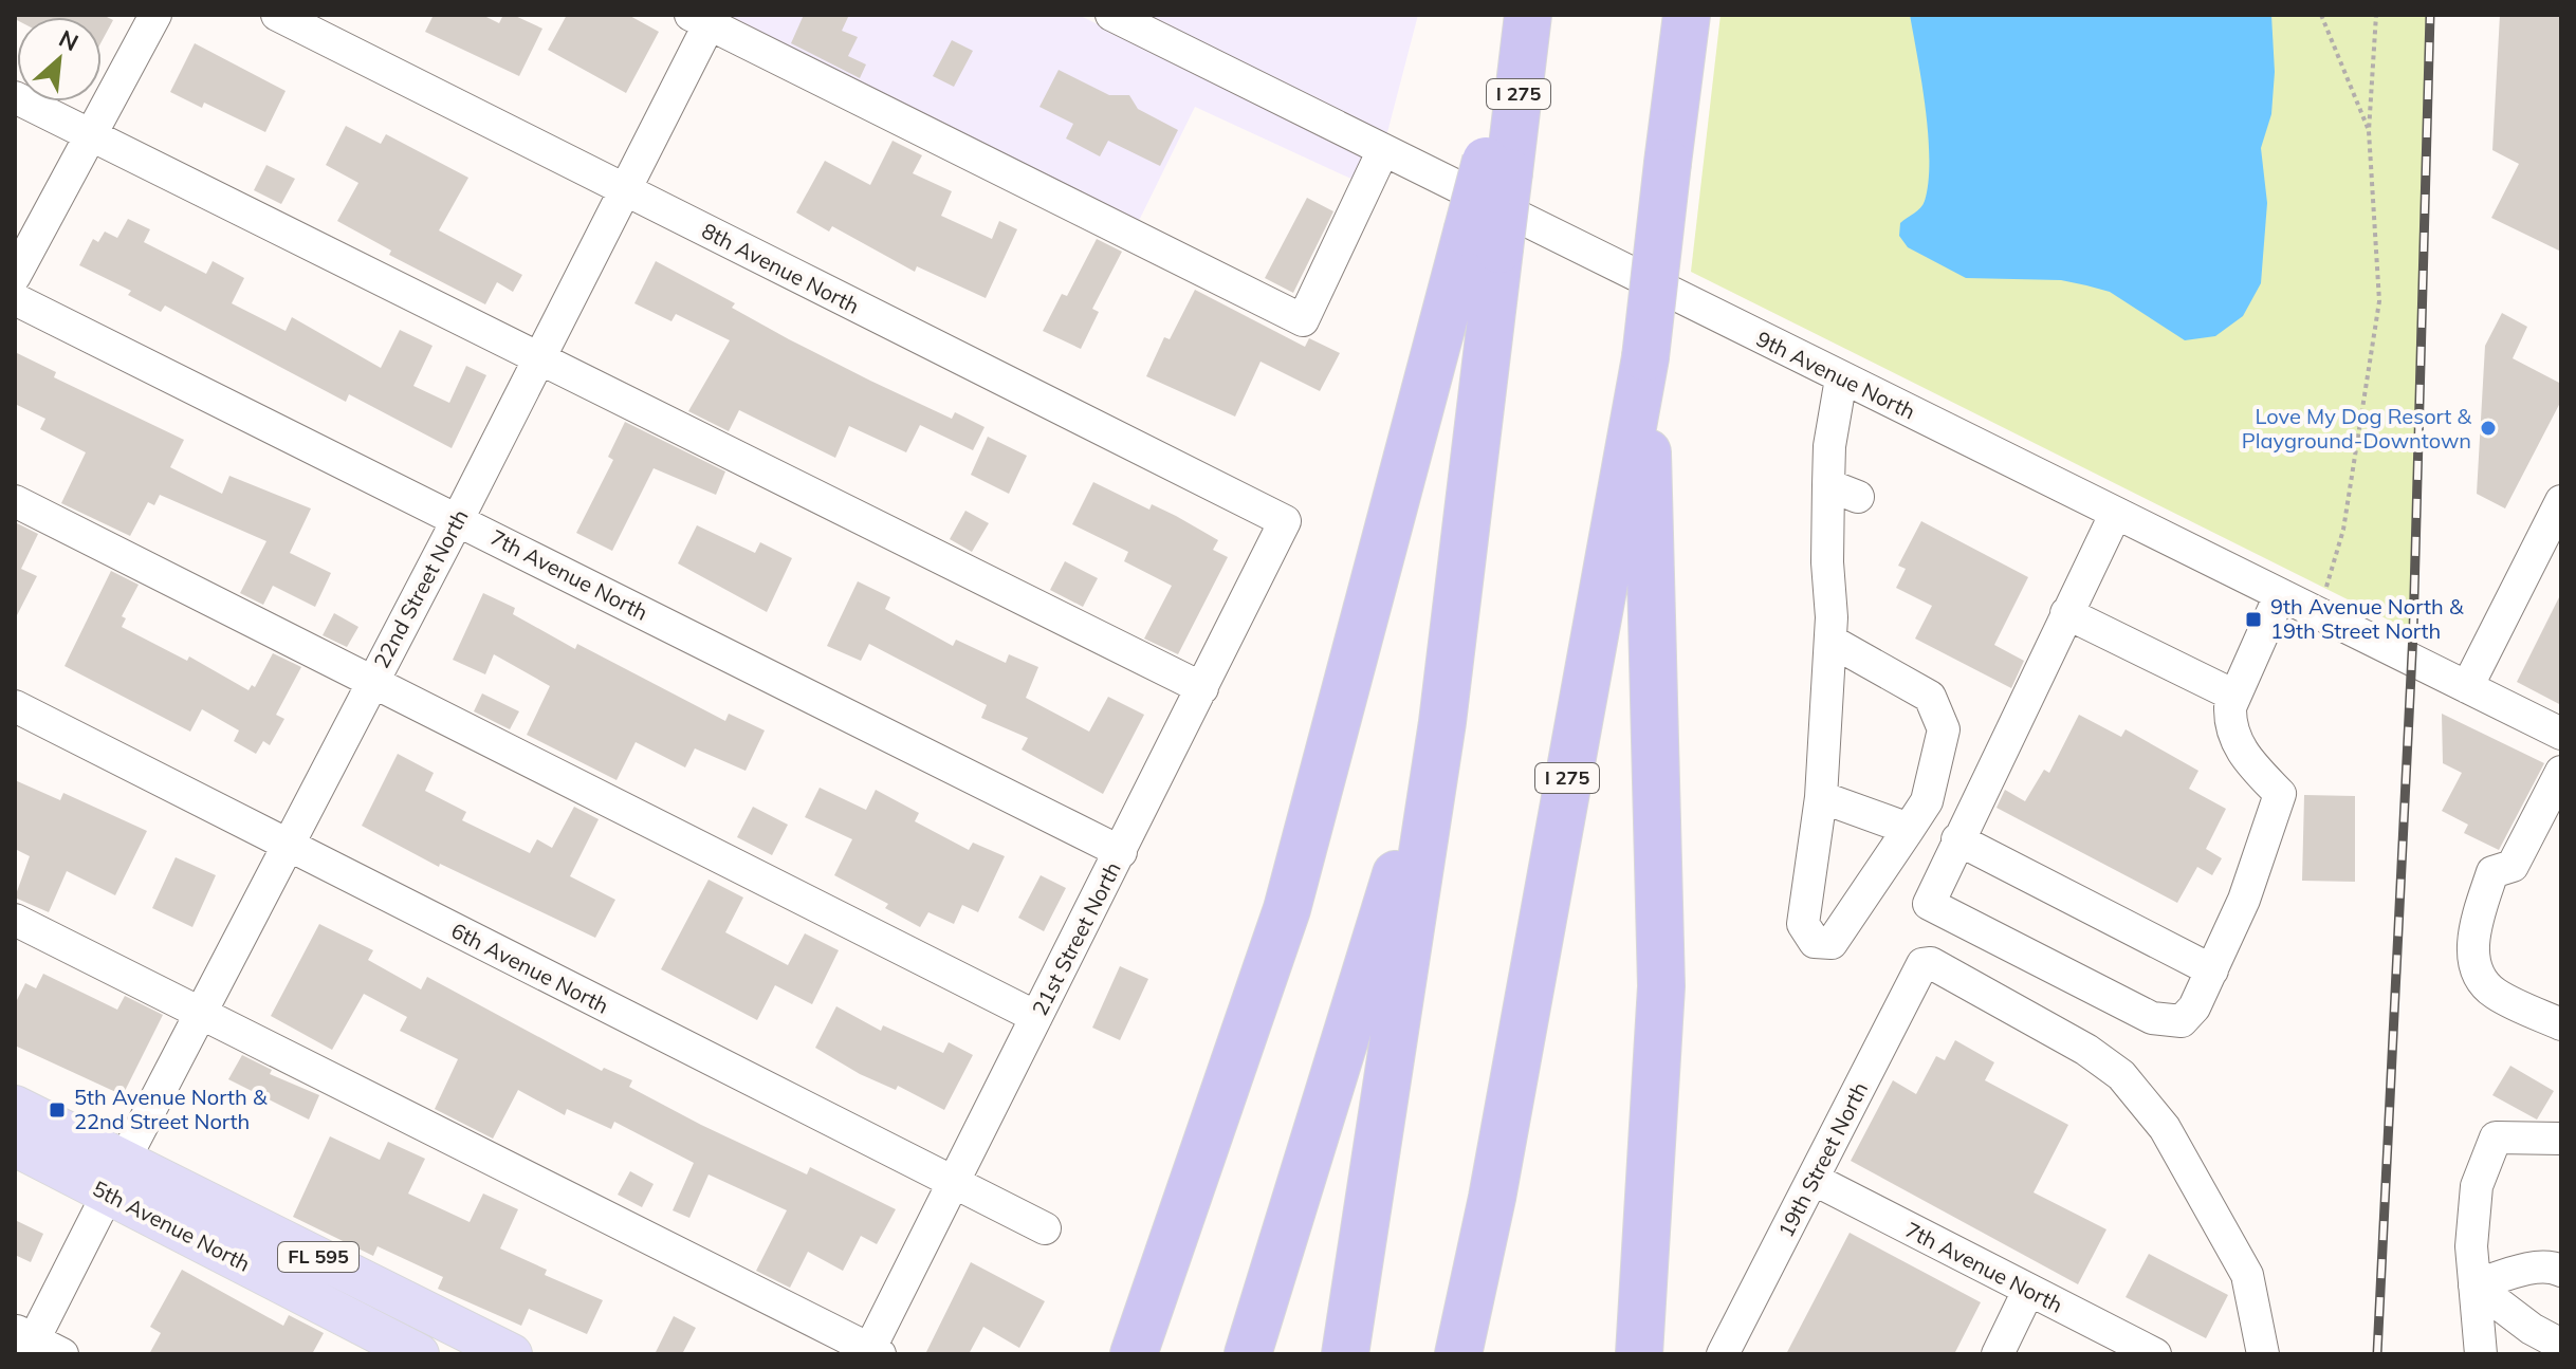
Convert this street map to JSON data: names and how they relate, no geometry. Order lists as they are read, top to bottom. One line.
{"streets":{"highway":["I 275"],"main road":["5th Avenue North","FL 595"],"street":["8th Avenue North","9th Avenue North","7th Avenue North","22nd Street North","21st Street North","6th Avenue North","19th Street North"]},"crossings":[["8th Avenue North","22nd Street North"],["8th Avenue North","21st Street North"],["7th Avenue North","22nd Street North"],["7th Avenue North","21st Street North"],["7th Avenue North","19th Street North"],["22nd Street North","6th Avenue North"],["22nd Street North","5th Avenue North"],["21st Street North","6th Avenue North"]],"places":{"other":["Love My Dog Resort & Playground-Downtown"],"transit":["9th Avenue North & 19th Street North","5th Avenue North & 22nd Street North"]},"north":"top right"}
